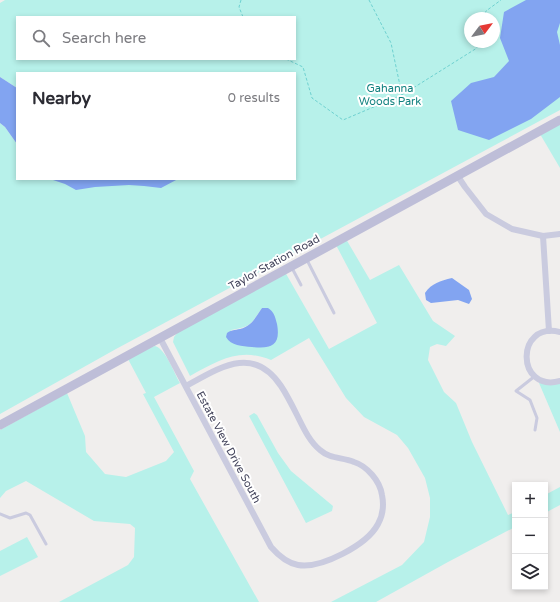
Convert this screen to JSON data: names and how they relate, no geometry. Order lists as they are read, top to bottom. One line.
{"streets":{"main road":["Taylor Station Road"],"street":["Estate View Drive South"]},"crossings":[["Taylor Station Road","Estate View Drive South"]],"parks":["Gahanna Woods Park"],"north":"top right","page":{"search":"Search here","heading":["Nearby","0 results"],"map_buttons":["+","−"]}}
